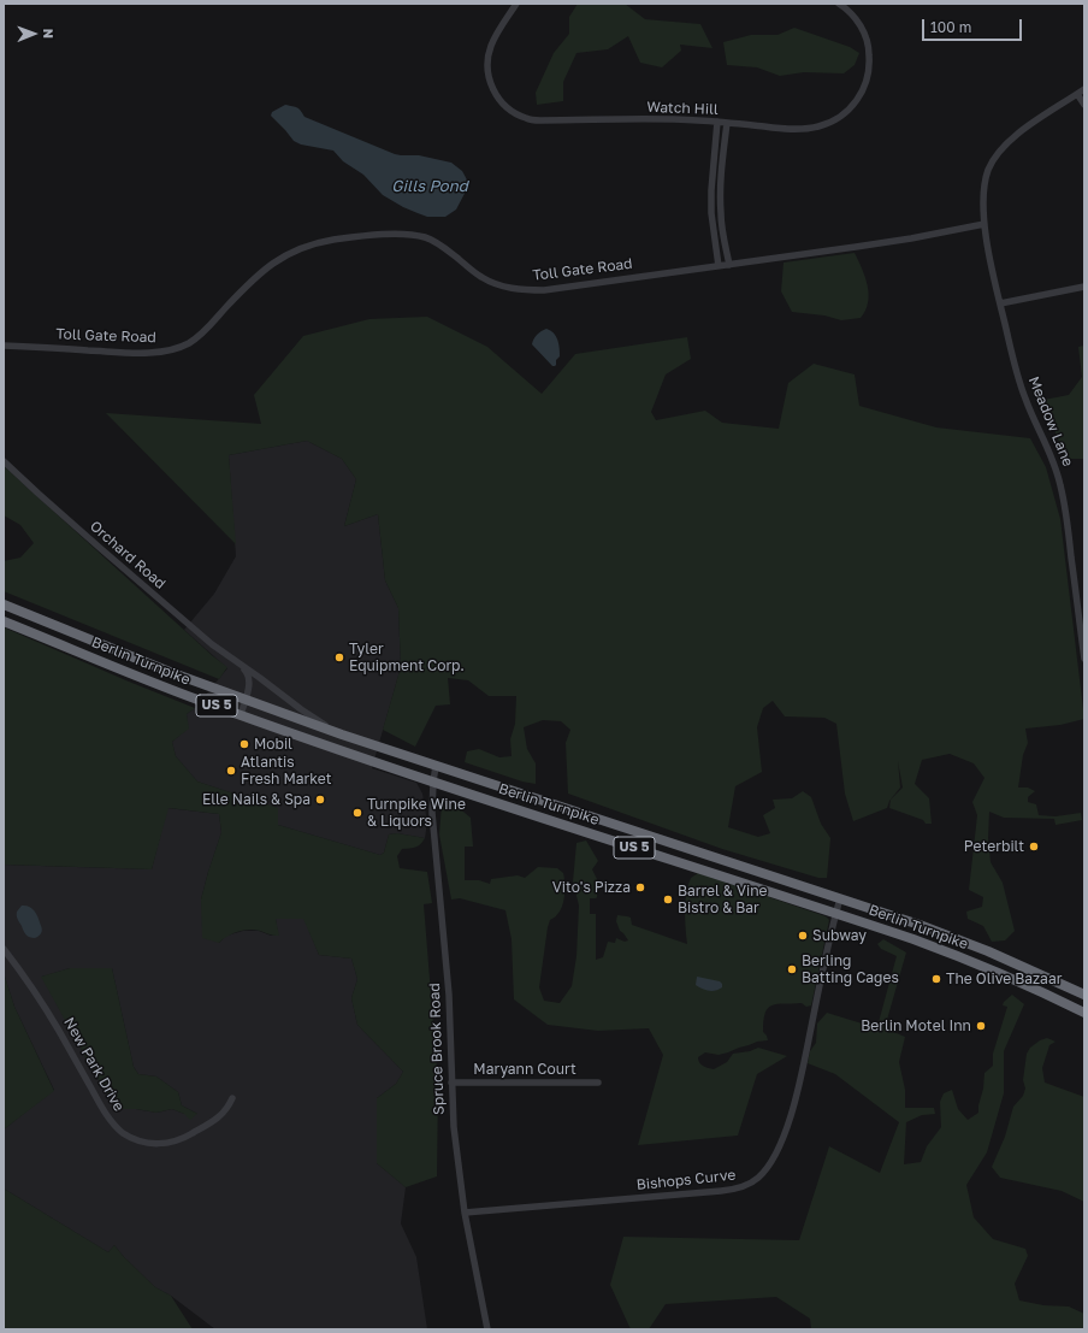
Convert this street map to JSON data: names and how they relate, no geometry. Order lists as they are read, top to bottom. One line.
{"streets":{"highway":["Berlin Turnpike","US 5"],"street":["Watch Hill","Toll Gate Road","Meadow Lane","Orchard Road","Spruce Brook Road","New Park Drive","Maryann Court","Bishops Curve"]},"crossings":[["Toll Gate Road","Meadow Lane"],["Orchard Road","Berlin Turnpike"],["Berlin Turnpike","Spruce Brook Road"],["Berlin Turnpike","Bishops Curve"],["Spruce Brook Road","Maryann Court"],["Spruce Brook Road","Bishops Curve"]],"water":["Gills Pond"],"places":["Tyler Equipment Corp.","Mobil","Atlantis Fresh Market","Elle Nails & Spa","Turnpike Wine & Liquors","Peterbilt","Vito's Pizza","Barrel & Vine Bistro & Bar","Subway","Berling Batting Cages","The Olive Bazaar","Berlin Motel Inn"],"scale_bar":"100 m","north":"right"}
